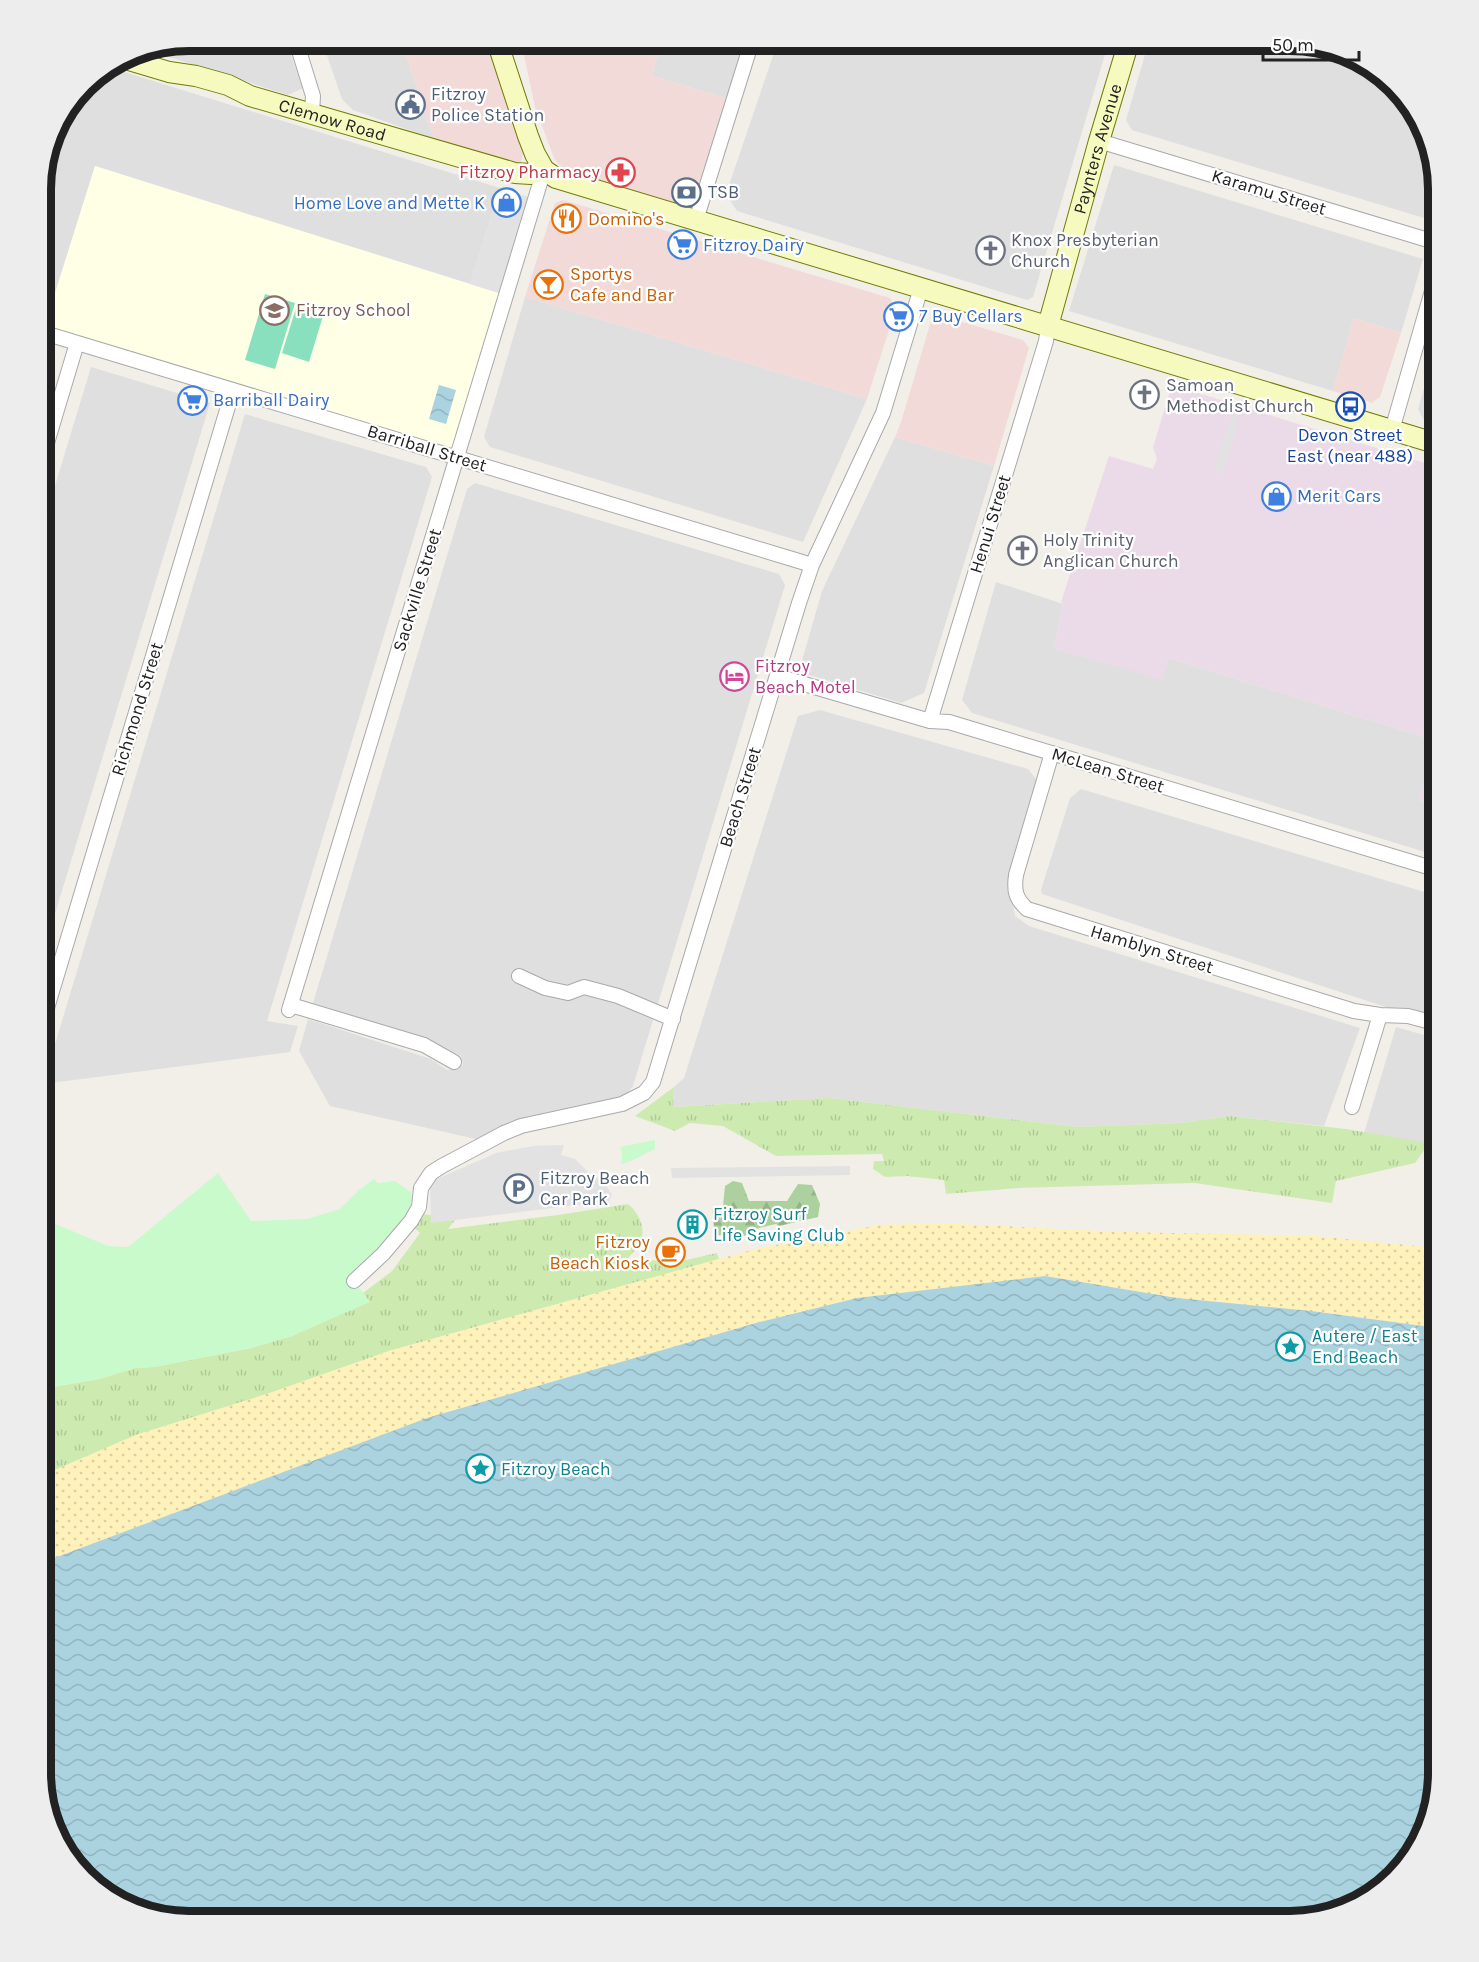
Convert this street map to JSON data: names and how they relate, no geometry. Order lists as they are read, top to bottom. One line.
{"streets":{"main road":["Clemow Road","Paynters Avenue"],"street":["Karamu Street","Barriball Street","Henui Street","Sackville Street","Richmond Street","McLean Street","Beach Street","Hamblyn Street"]},"crossings":[["Clemow Road","Sackville Street"],["Paynters Avenue","Karamu Street"],["Paynters Avenue","Henui Street"],["Barriball Street","Sackville Street"],["Barriball Street","Richmond Street"],["Barriball Street","Beach Street"],["Henui Street","McLean Street"],["McLean Street","Beach Street"],["McLean Street","Hamblyn Street"]],"places":{"public building":["Fitzroy Police Station"],"pharmacy":["Fitzroy Pharmacy"],"bank":["TSB"],"shop":["Home Love and Mette K","Merit Cars"],"restaurant":["Domino's"],"supermarket":["Fitzroy Dairy","7 Buy Cellars","Barriball Dairy"],"church":["Knox Presbyterian Church","Samoan Methodist Church","Holy Trinity Anglican Church"],"bar":["Sportys Cafe and Bar"],"school or university":["Fitzroy School"],"bus stop":["Devon Street East (near 488)"],"hotel":["Fitzroy Beach Motel"],"parking":["Fitzroy Beach Car Park"],"building":["Fitzroy Surf Life Saving Club"],"cafe":["Fitzroy Beach Kiosk"],"place":["Autere / East End Beach","Fitzroy Beach"]},"scale_bar":"50 m"}
